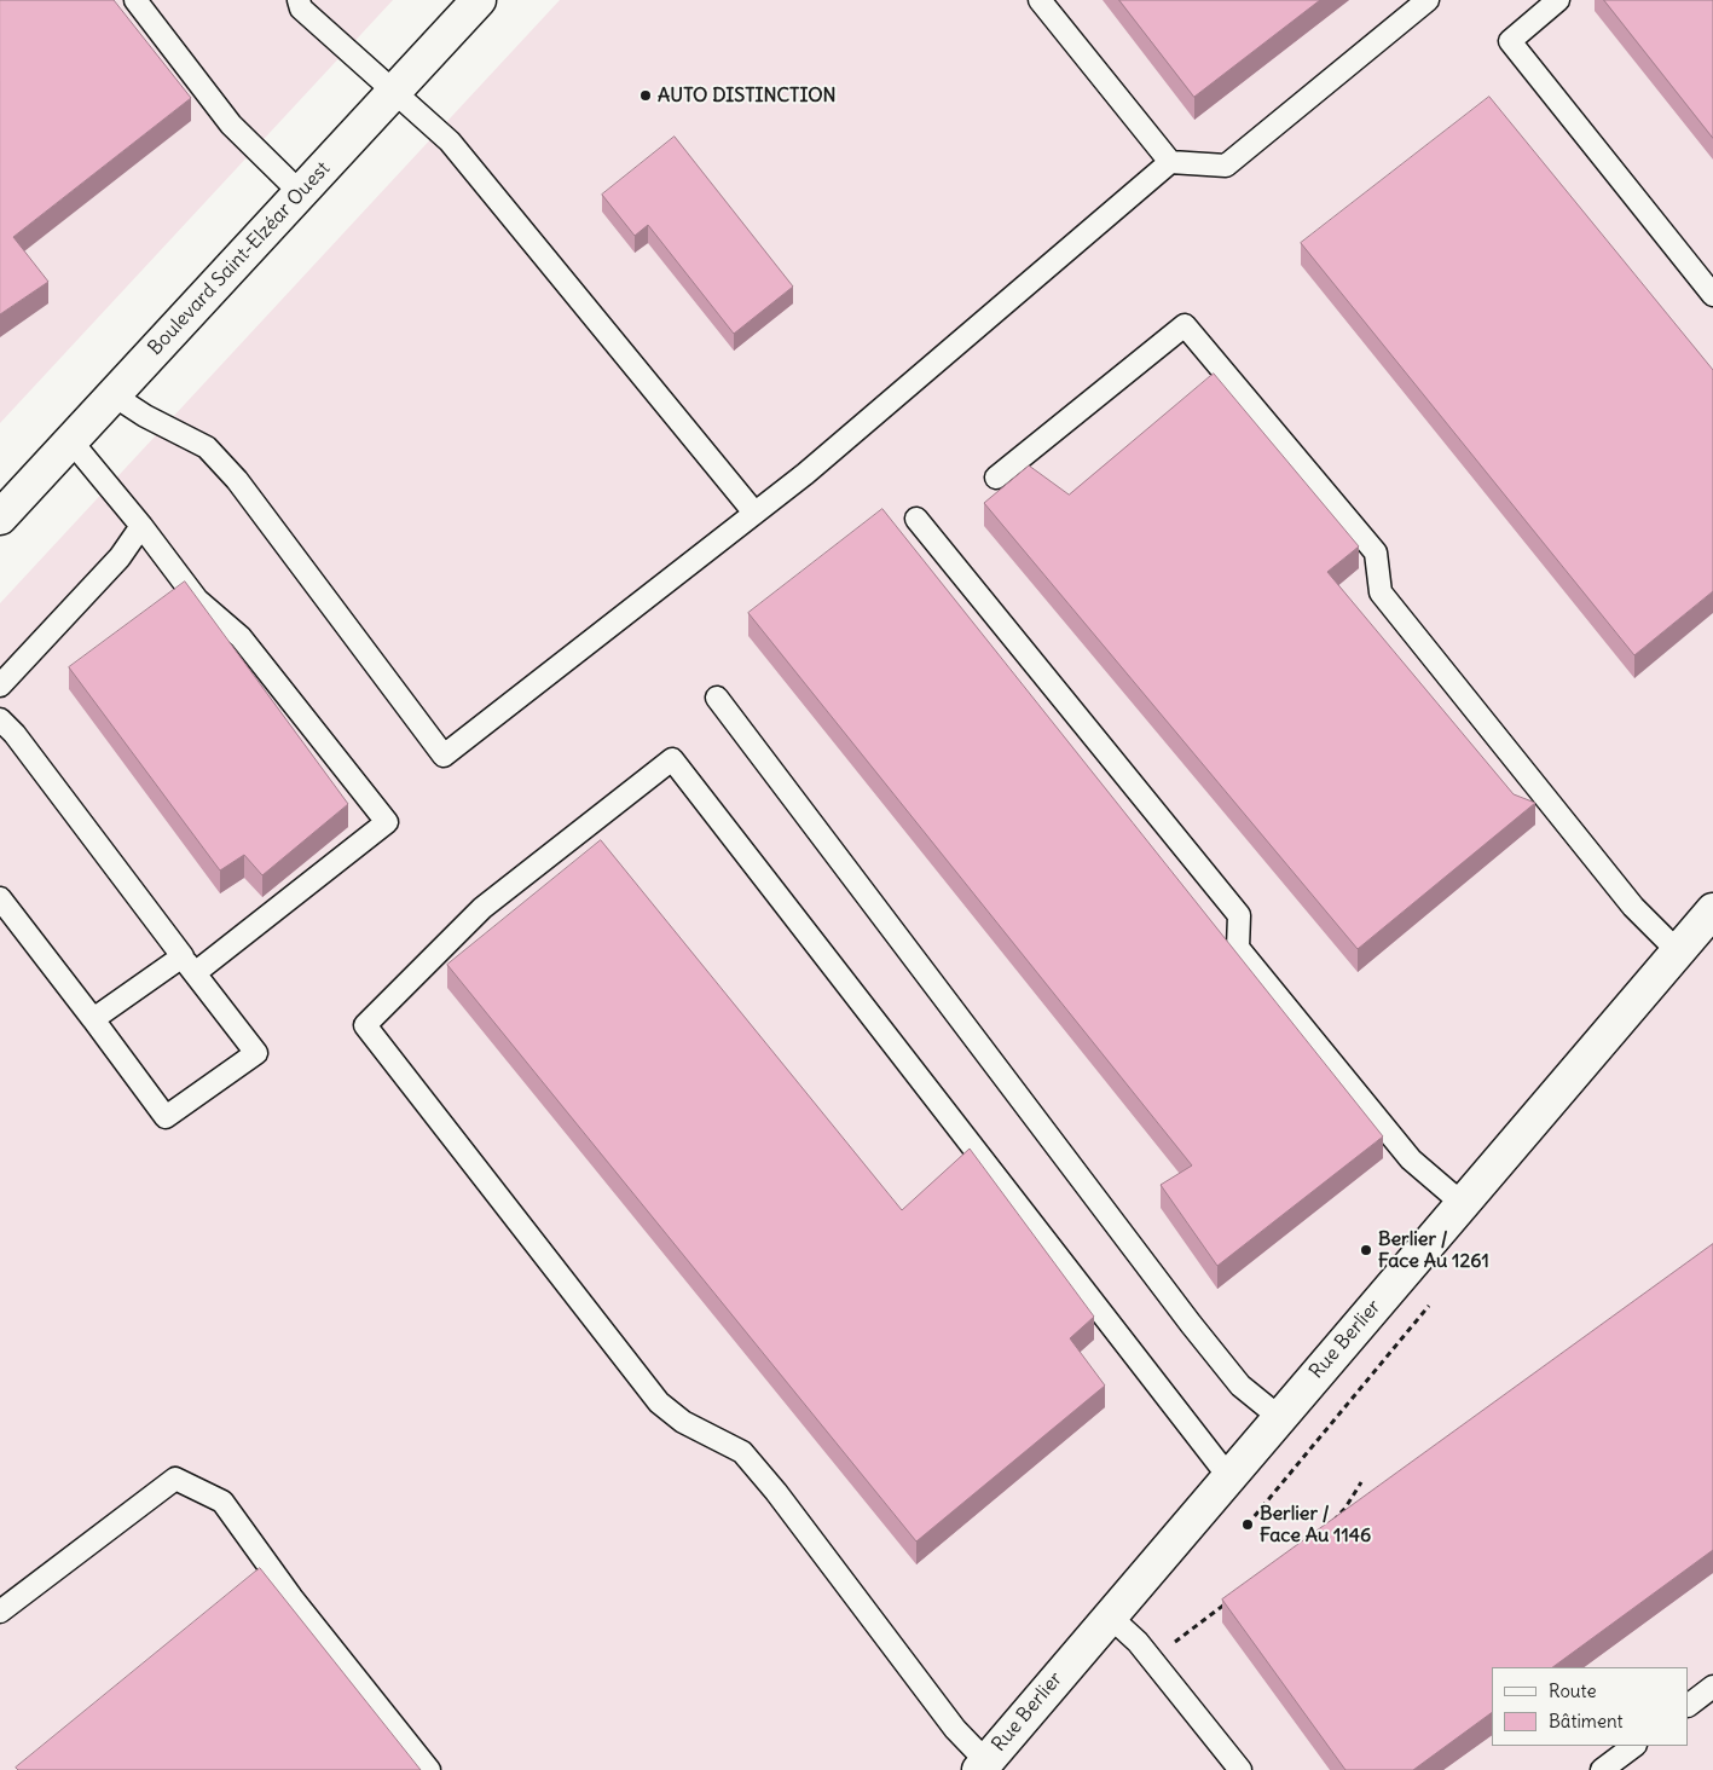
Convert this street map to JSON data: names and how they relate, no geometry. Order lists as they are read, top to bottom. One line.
{"streets":{"street":["Boulevard Saint-Elzéar Ouest","Rue Berlier"]},"places":["AUTO DISTINCTION","Berlier / Face Au 1261","Berlier / Face Au 1146"],"legend":["Route","Bâtiment"]}
